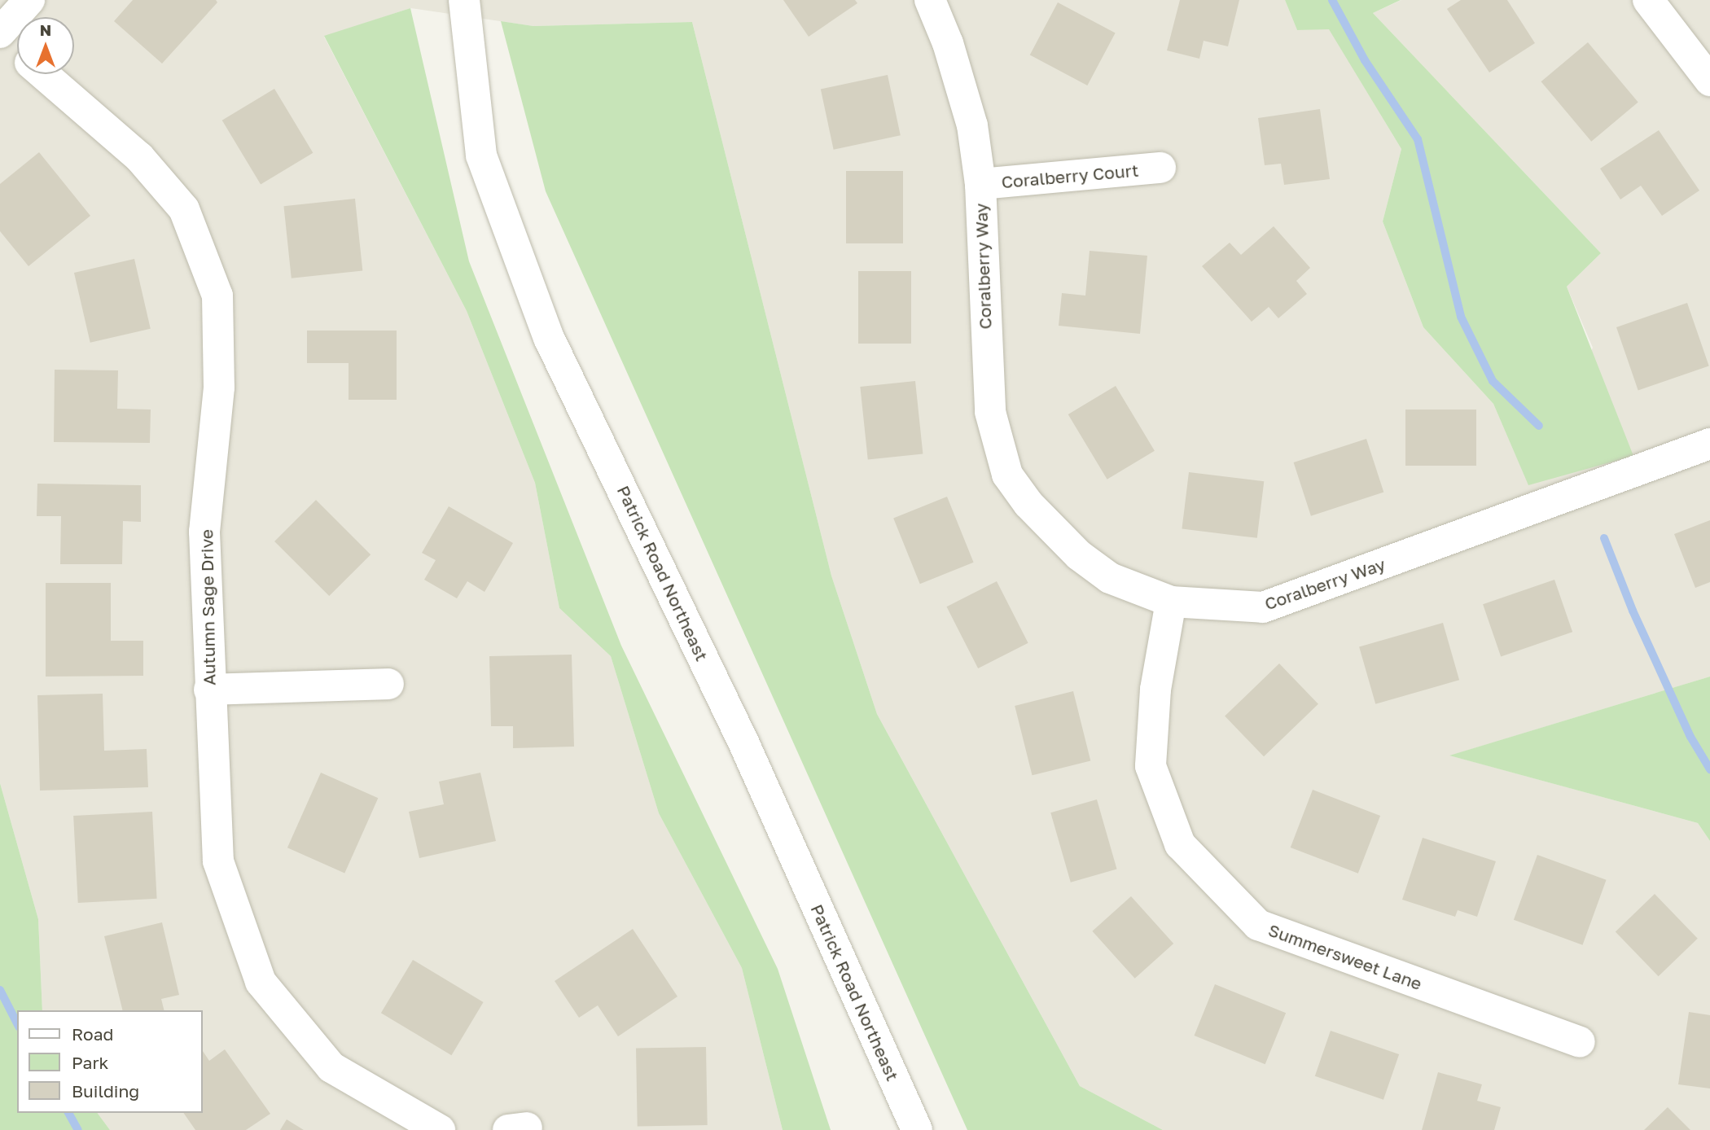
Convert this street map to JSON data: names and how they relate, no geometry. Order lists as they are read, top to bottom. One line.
{"streets":{"street":["Coralberry Court","Coralberry Way","Patrick Road Northeast","Autumn Sage Drive","Summersweet Lane"]},"crossings":[["Coralberry Court","Coralberry Way"],["Coralberry Way","Summersweet Lane"]],"legend":["Road","Park","Building"],"north":"top"}
